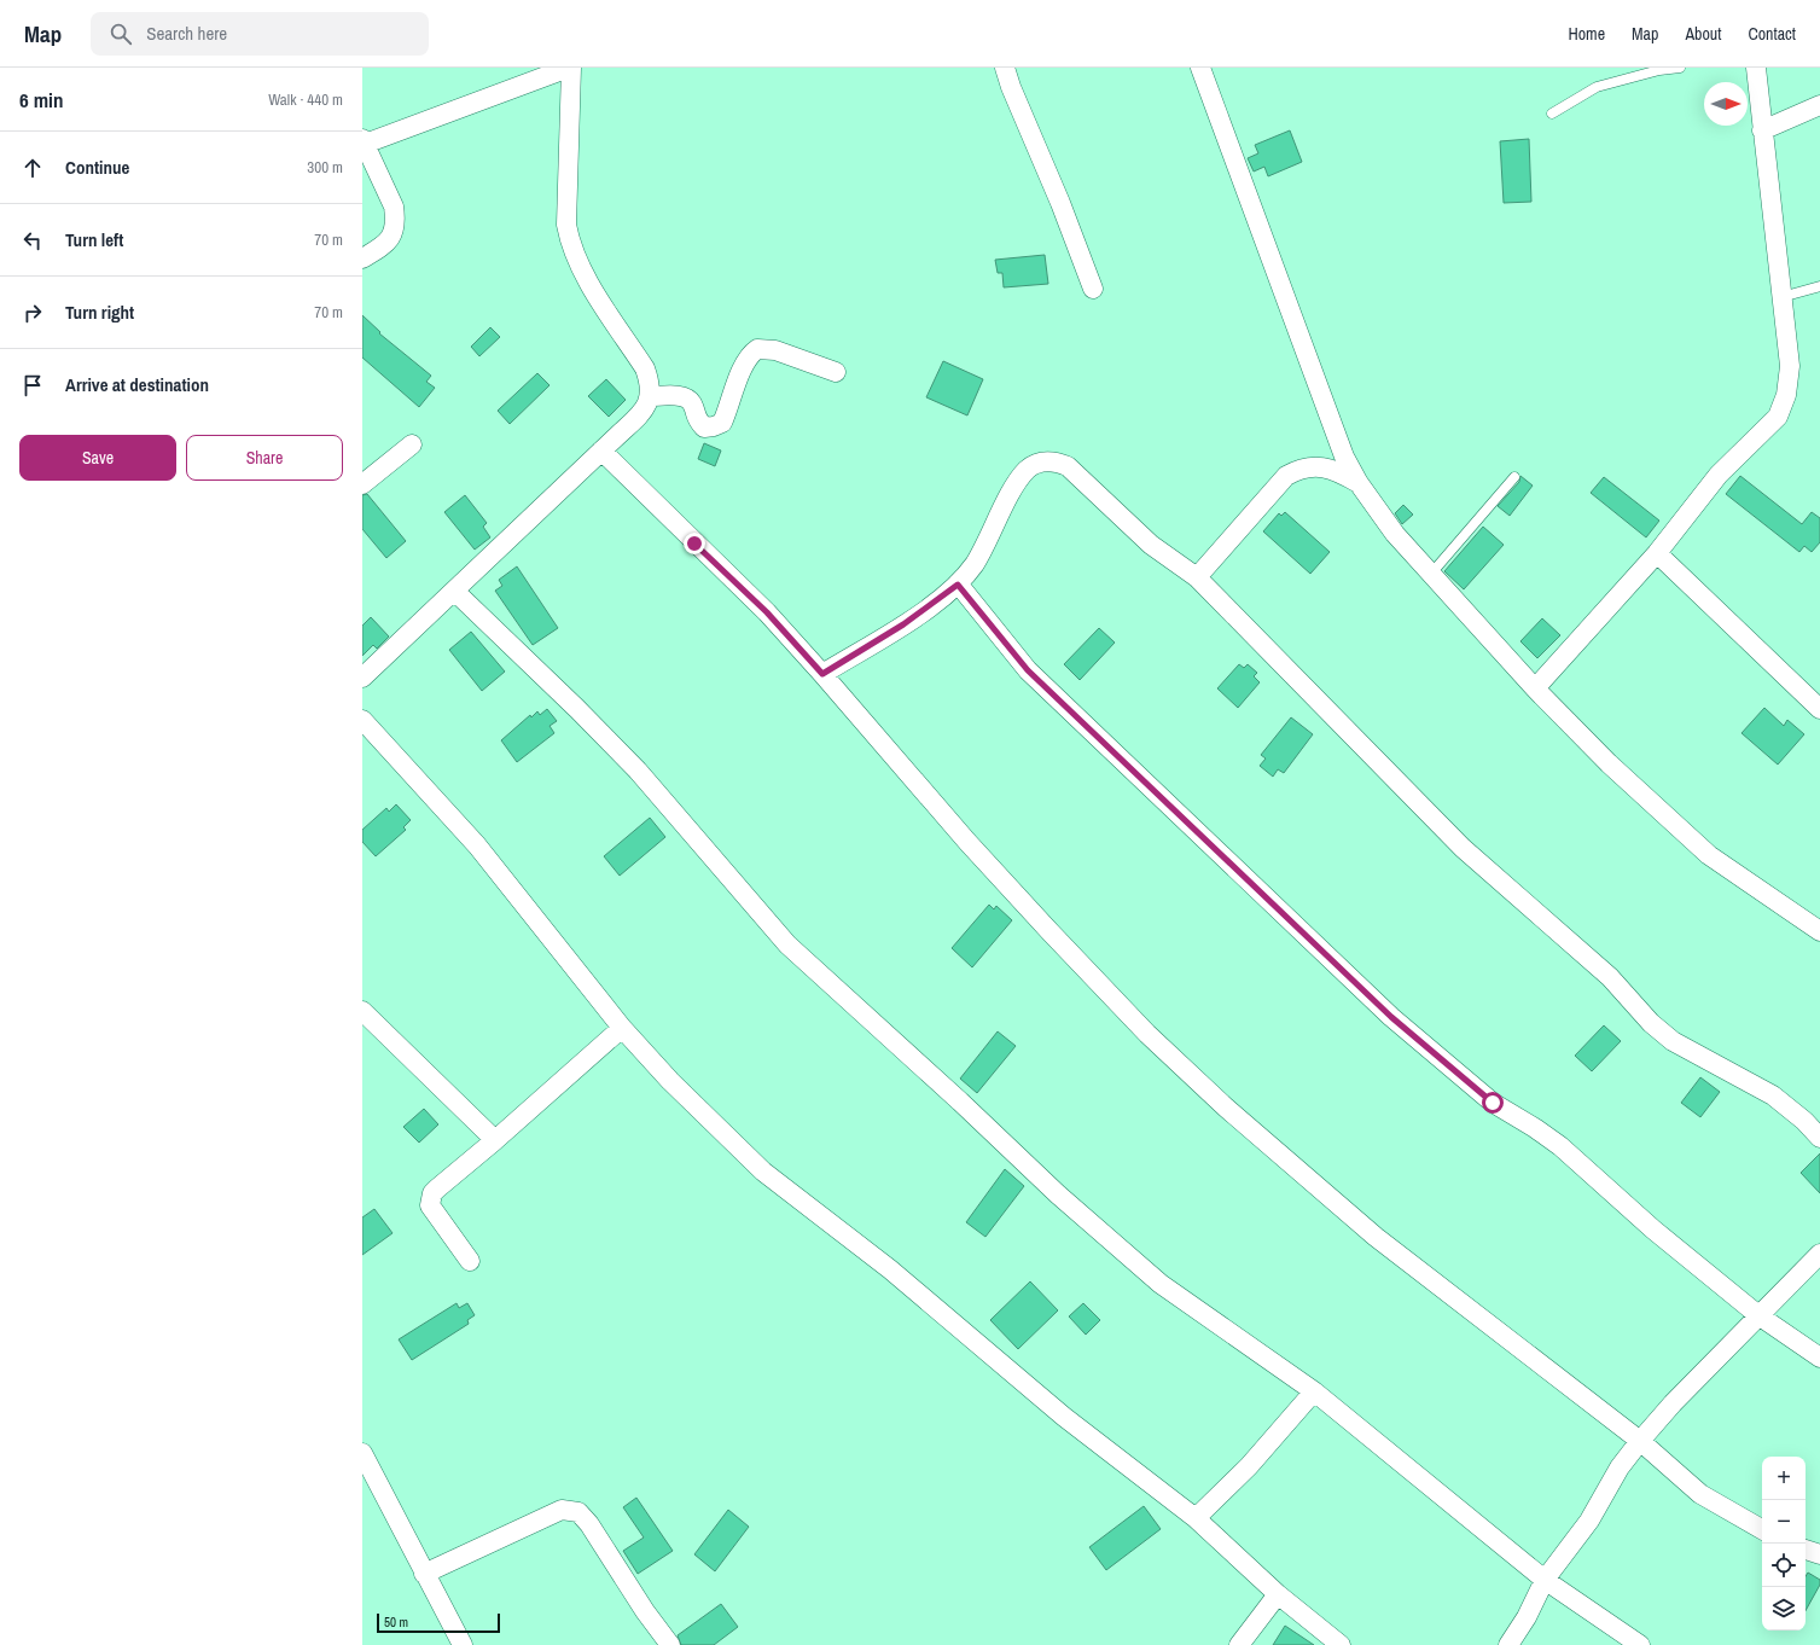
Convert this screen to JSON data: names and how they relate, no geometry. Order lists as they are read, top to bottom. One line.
{"scale_bar":"50 m","north":"right","page":{"header":"Map","search":"Search here","nav":["Home","Map","About","Contact"],"heading":["6 min","Walk · 440 m"],"list":[["Continue","300 m"],["Turn left","70 m"],["Turn right","70 m"],"Arrive at destination"],"buttons":["Save","Share"],"map_buttons":["+","−"],"scale":"50 m"}}
